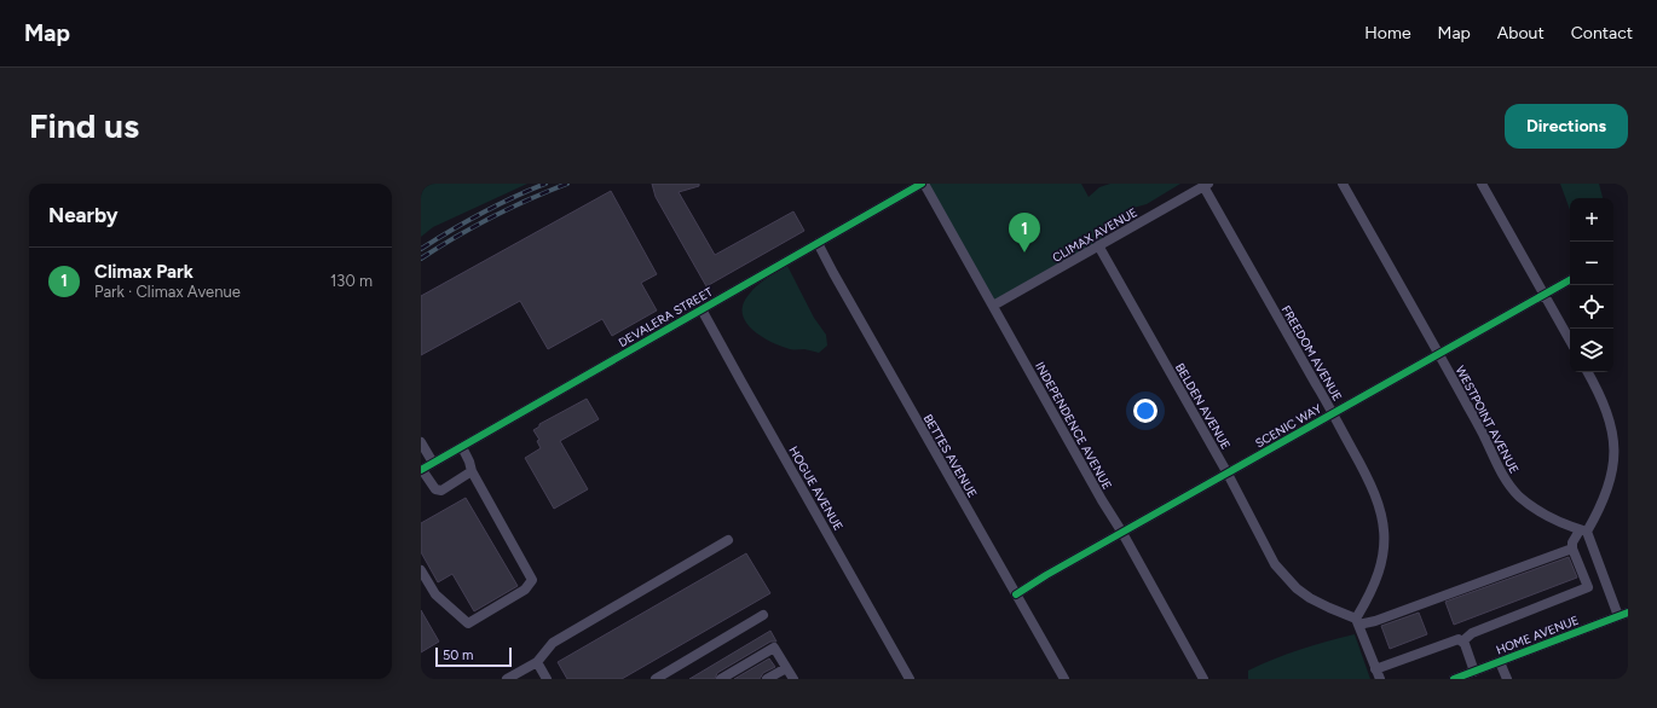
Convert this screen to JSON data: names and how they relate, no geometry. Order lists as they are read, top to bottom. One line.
{"streets":{"street":["CLIMAX AVENUE","DEVALERA STREET","FREEDOM AVENUE","BELDEN AVENUE","WESTPOINT AVENUE","INDEPENDENCE AVENUE","SCENIC WAY","BETTES AVENUE","HOGUE AVENUE","HOME AVENUE"]},"crossings":[["CLIMAX AVENUE","FREEDOM AVENUE"],["CLIMAX AVENUE","BELDEN AVENUE"],["CLIMAX AVENUE","INDEPENDENCE AVENUE"],["DEVALERA STREET","INDEPENDENCE AVENUE"],["DEVALERA STREET","BETTES AVENUE"],["DEVALERA STREET","HOGUE AVENUE"],["FREEDOM AVENUE","BELDEN AVENUE"],["FREEDOM AVENUE","SCENIC WAY"],["BELDEN AVENUE","SCENIC WAY"],["WESTPOINT AVENUE","SCENIC WAY"],["INDEPENDENCE AVENUE","SCENIC WAY"],["SCENIC WAY","BETTES AVENUE"]],"scale_bar":"50 m","page":{"header":"Map","nav":["Home","Map","About","Contact"],"buttons":"Directions","title":"Find us","heading":"Nearby","map_buttons":["+","−"],"pins":"1","list":[{"mark":"1","name":"Climax Park","note":"Park · Climax Avenue","value":"130 m"}],"scale":"50 m"}}
